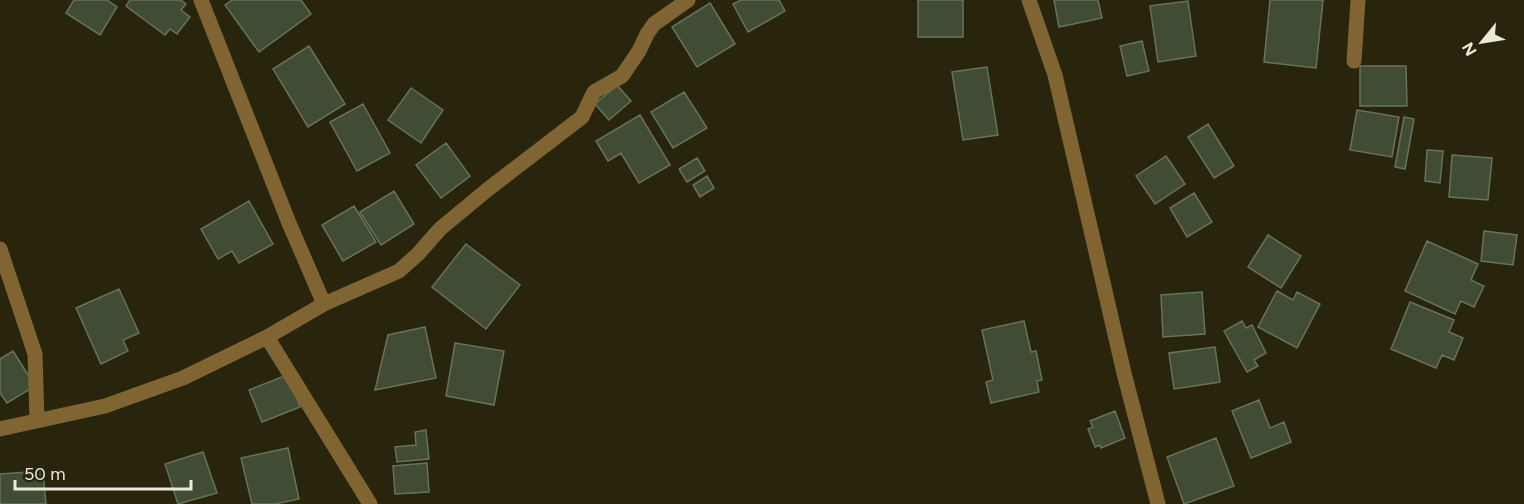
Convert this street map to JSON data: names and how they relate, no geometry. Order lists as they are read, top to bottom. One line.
{"scale_bar":"50 m","north":"bottom left"}
